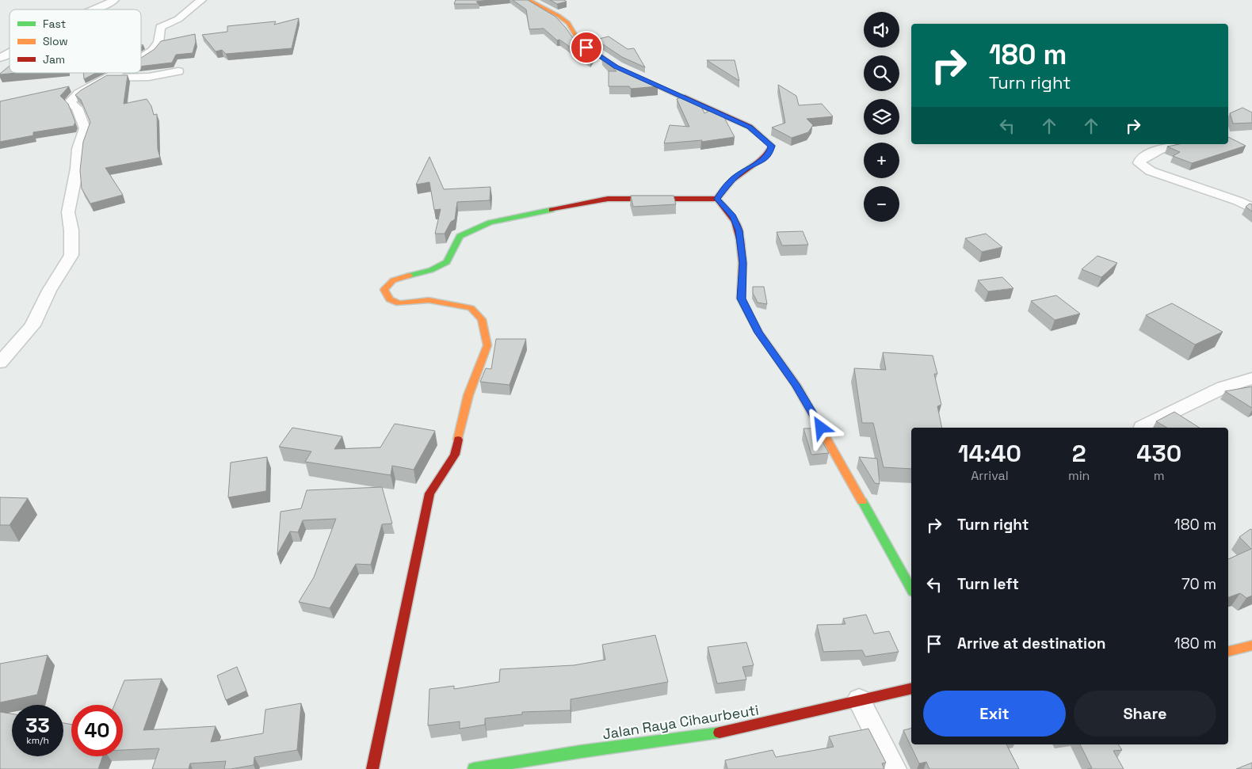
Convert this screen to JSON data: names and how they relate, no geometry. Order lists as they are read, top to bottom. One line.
{"streets":{"main road":["Jalan Raya Cihaurbeuti"]},"legend":["Fast","Slow","Jam"],"page":{"map_buttons":["+","−"],"turn":["180 m","Turn right"],"eta":["14:40","Arrival","2","min","430","m"],"list":[{"name":"Turn right","value":"180 m"},{"name":"Turn left","value":"70 m"},{"name":"Arrive at destination","value":"180 m"}],"buttons":["Exit","Share"],"speed":"33 km/h","limit":"40"}}
